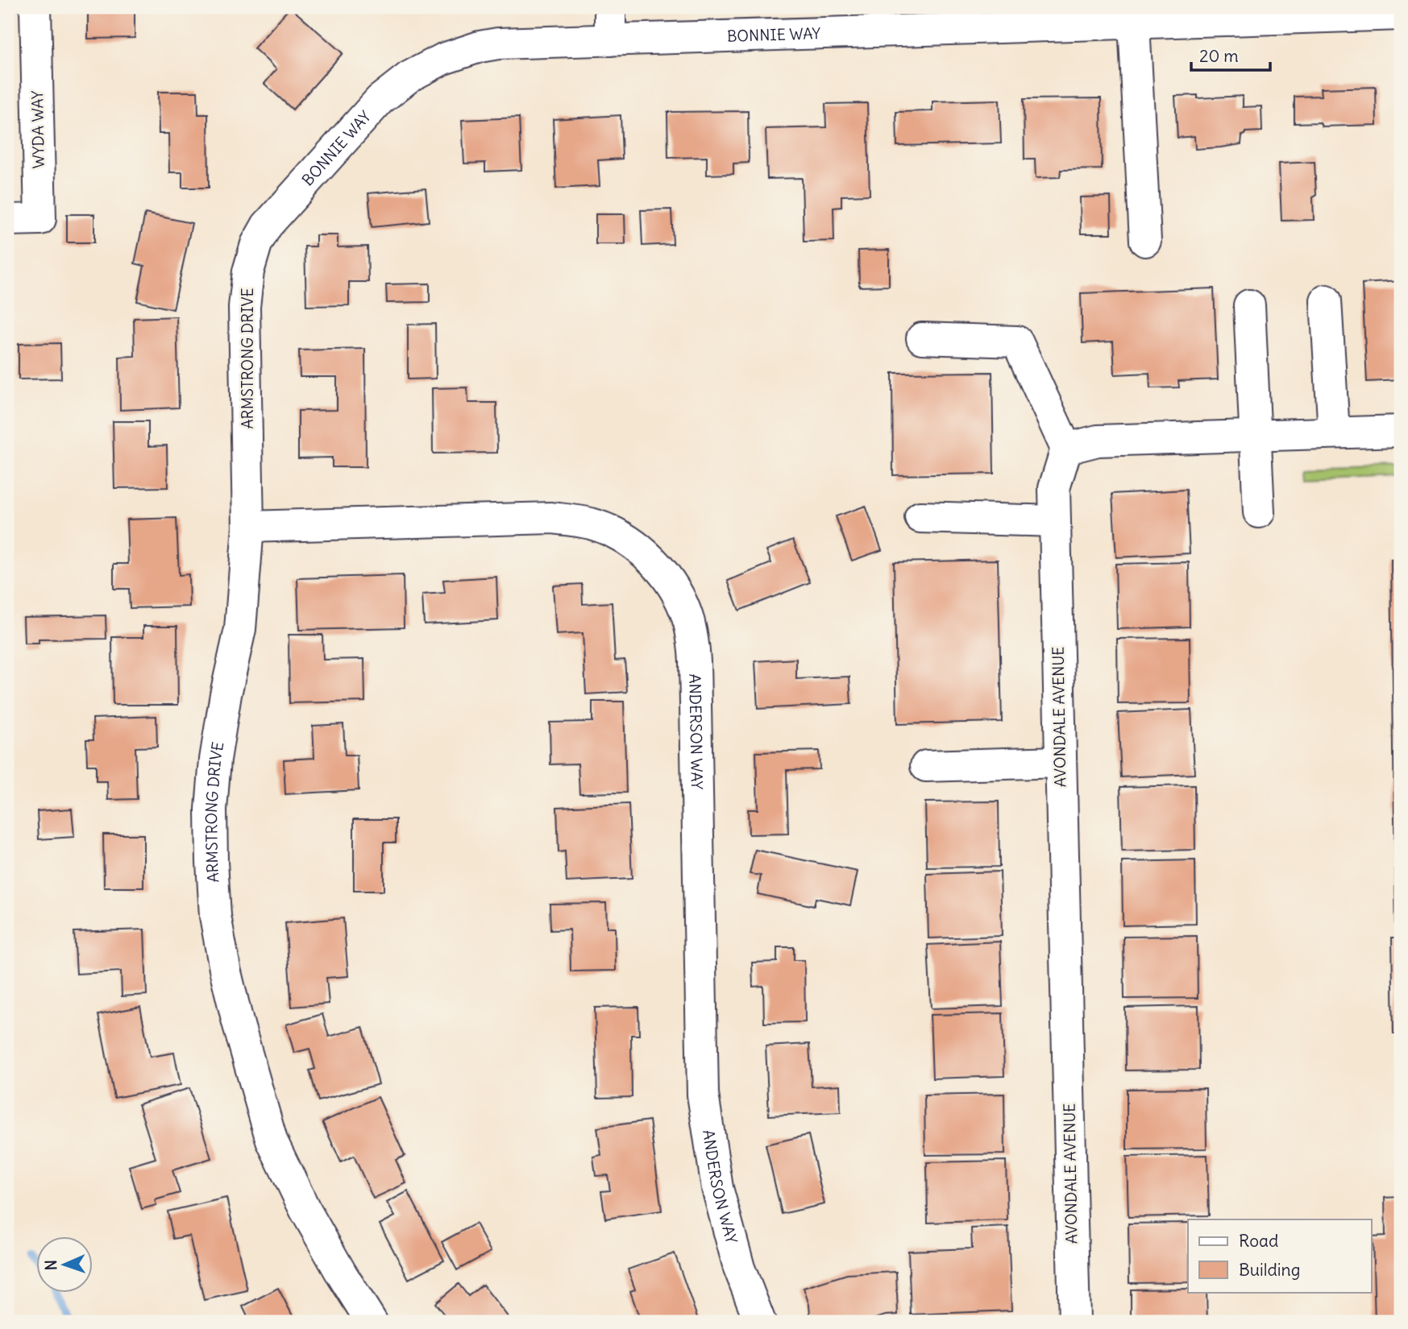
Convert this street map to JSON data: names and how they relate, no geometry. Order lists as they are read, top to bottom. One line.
{"streets":{"street":["BONNIE WAY","WYDA WAY","ARMSTRONG DRIVE","AVONDALE AVENUE","ANDERSON WAY"]},"crossings":[["BONNIE WAY","ARMSTRONG DRIVE"],["ARMSTRONG DRIVE","ANDERSON WAY"]],"legend":["Road","Building"],"scale_bar":"20 m","north":"left"}
